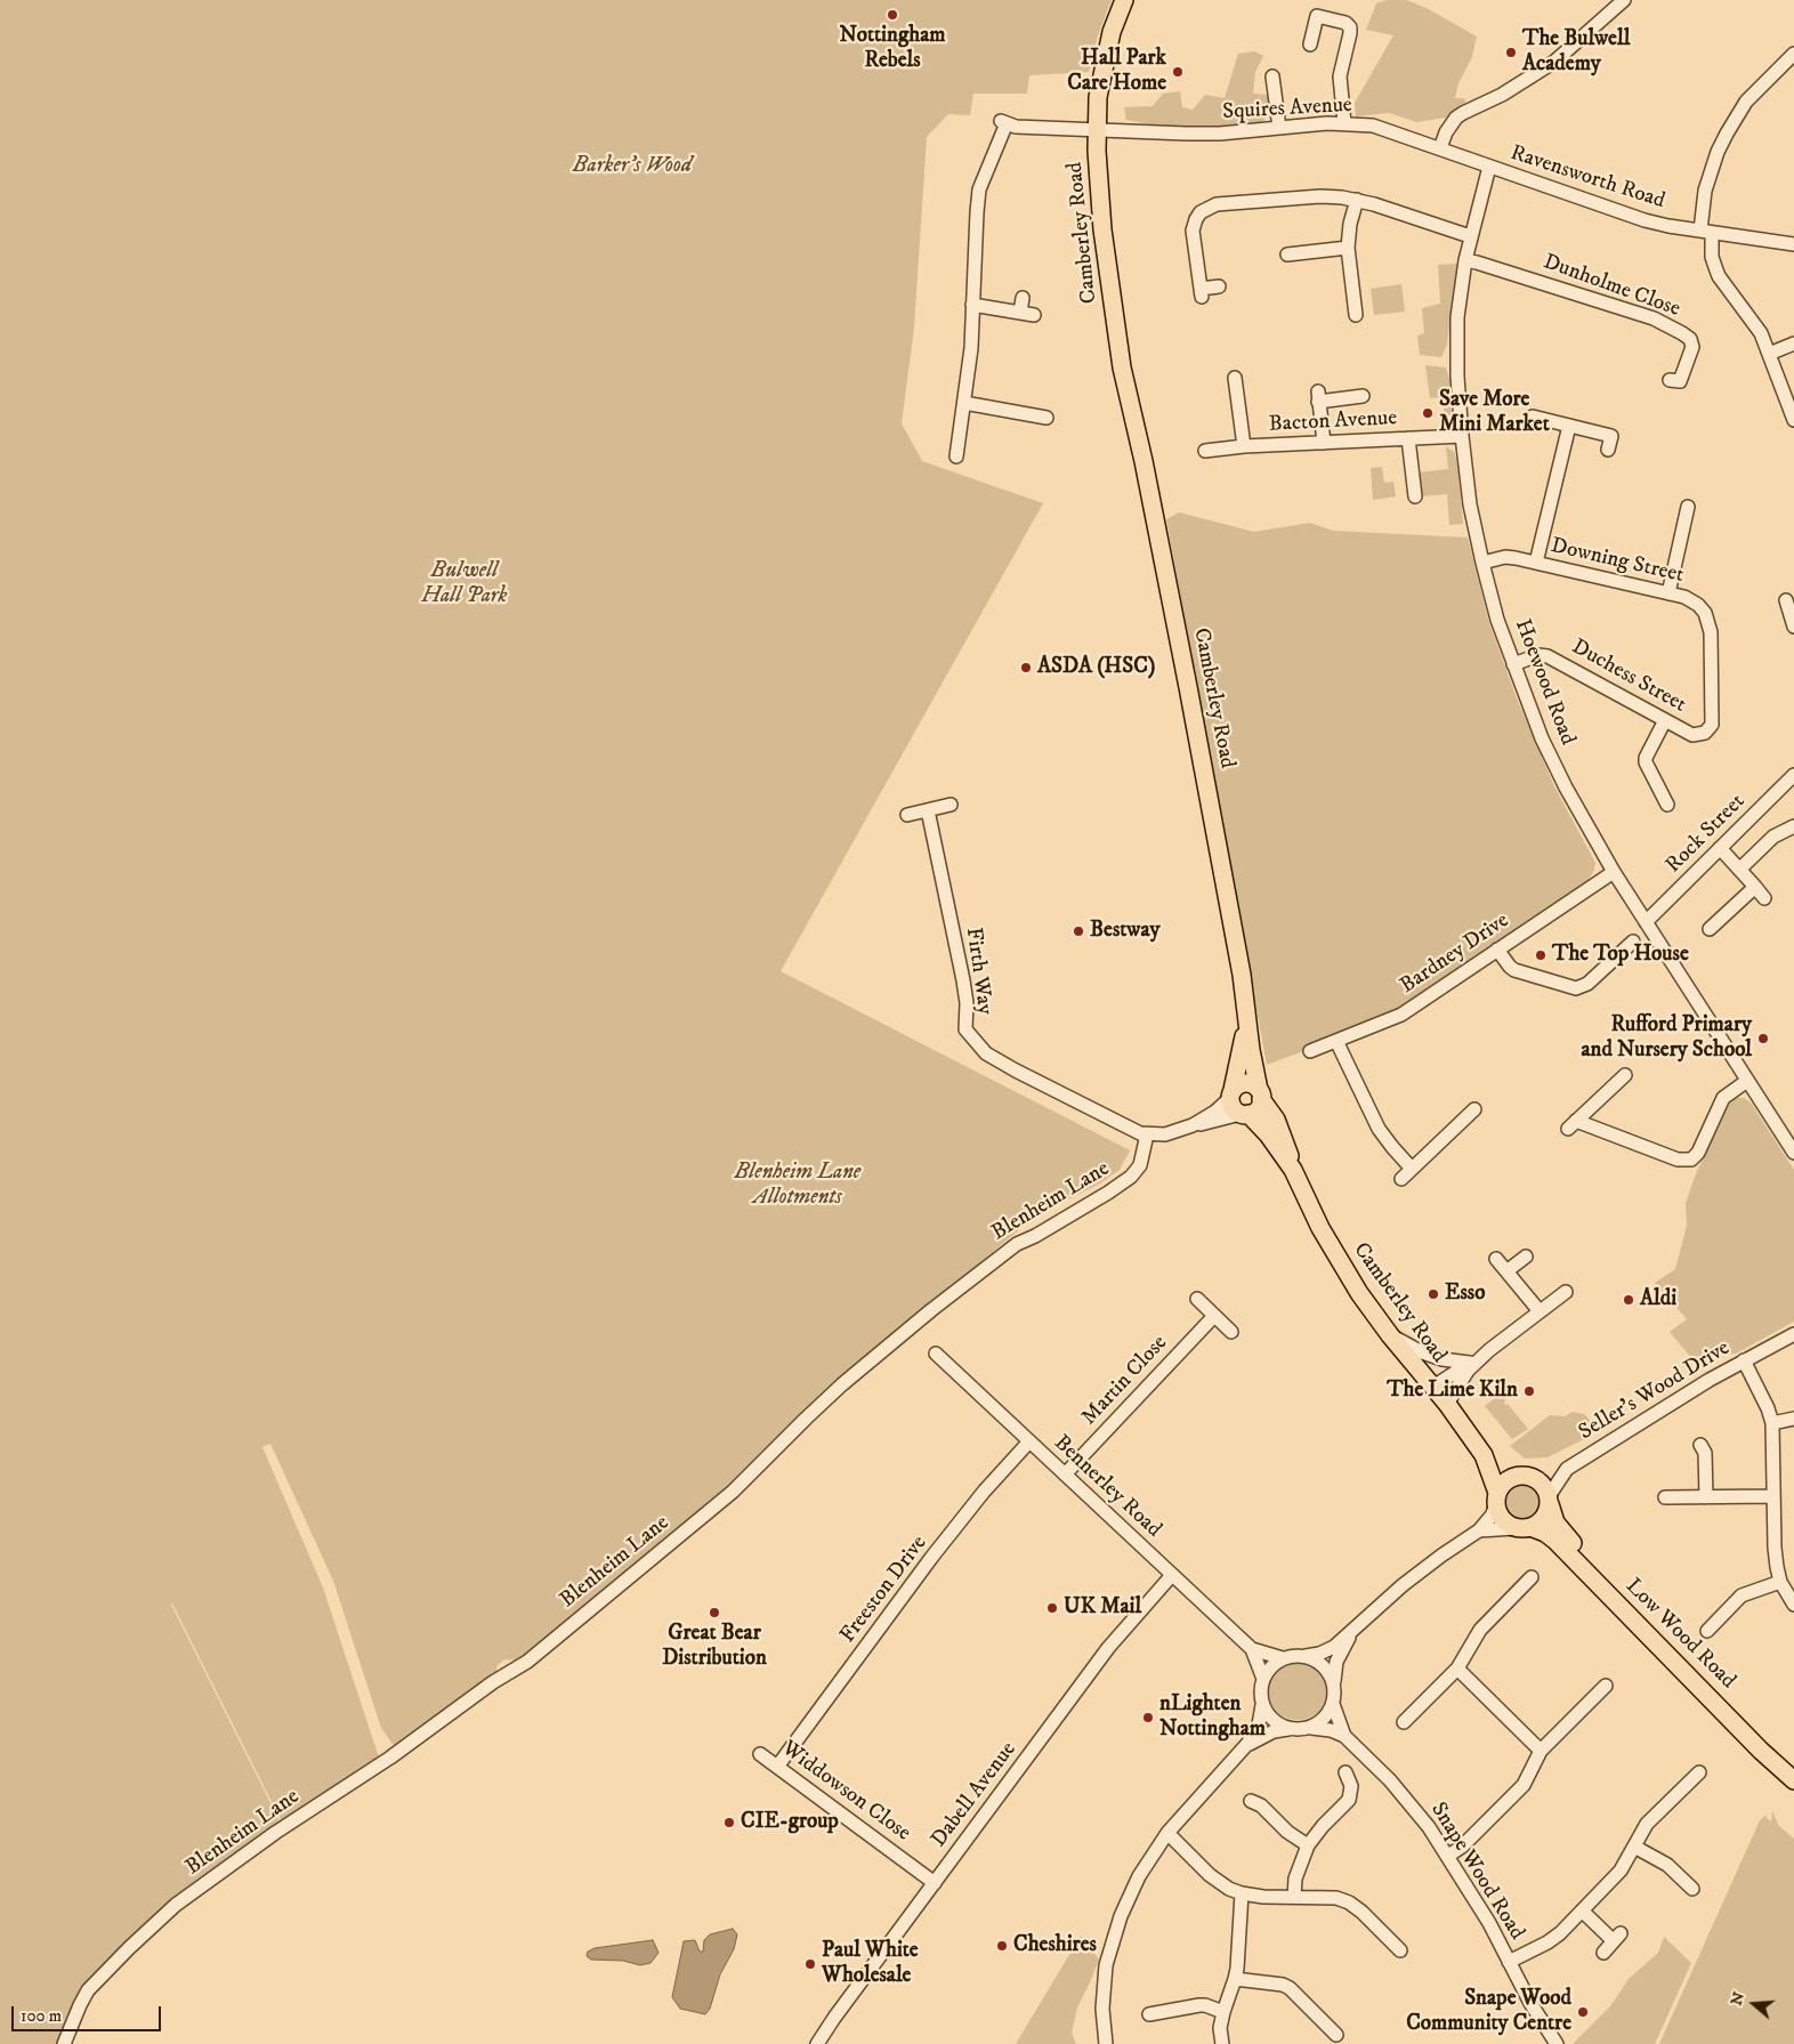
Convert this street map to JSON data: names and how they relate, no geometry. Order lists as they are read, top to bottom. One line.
{"streets":{"main road":["Camberley Road","Low Wood Road"],"street":["Squires Avenue","Ravensworth Road","Dunholme Close","Bacton Avenue","Downing Street","Duchess Street","Hoewood Road","Rock Street","Bardney Drive","Firth Way","Blenheim Lane","Martin Close","Seller's Wood Drive","Bennerley Road","Freeston Drive","Widdowson Close","Dabell Avenue","Snape Wood Road"]},"crossings":[["Squires Avenue","Ravensworth Road"],["Squires Avenue","Camberley Road"],["Ravensworth Road","Hoewood Road"],["Camberley Road","Seller's Wood Drive"],["Camberley Road","Low Wood Road"],["Dunholme Close","Hoewood Road"],["Bacton Avenue","Hoewood Road"],["Downing Street","Duchess Street"],["Downing Street","Hoewood Road"],["Duchess Street","Hoewood Road"],["Hoewood Road","Rock Street"],["Hoewood Road","Bardney Drive"],["Firth Way","Blenheim Lane"],["Martin Close","Bennerley Road"],["Seller's Wood Drive","Low Wood Road"],["Bennerley Road","Freeston Drive"],["Bennerley Road","Dabell Avenue"],["Bennerley Road","Snape Wood Road"],["Freeston Drive","Widdowson Close"],["Widdowson Close","Dabell Avenue"]],"parks":["Barker's Wood","Bulwell Hall Park","Blenheim Lane Allotments"],"places":["Nottingham Rebels","The Bulwell Academy","Hall Park Care Home","Save More Mini Market","ASDA (HSC)","Bestway","The Top House","Rufford Primary and Nursery School","Esso","Aldi","The Lime Kiln","UK Mail","Great Bear Distribution","nLighten Nottingham","CIE-group","Cheshires","Paul White Wholesale","Snape Wood Community Centre"],"scale_bar":"100 m","north":"left"}
